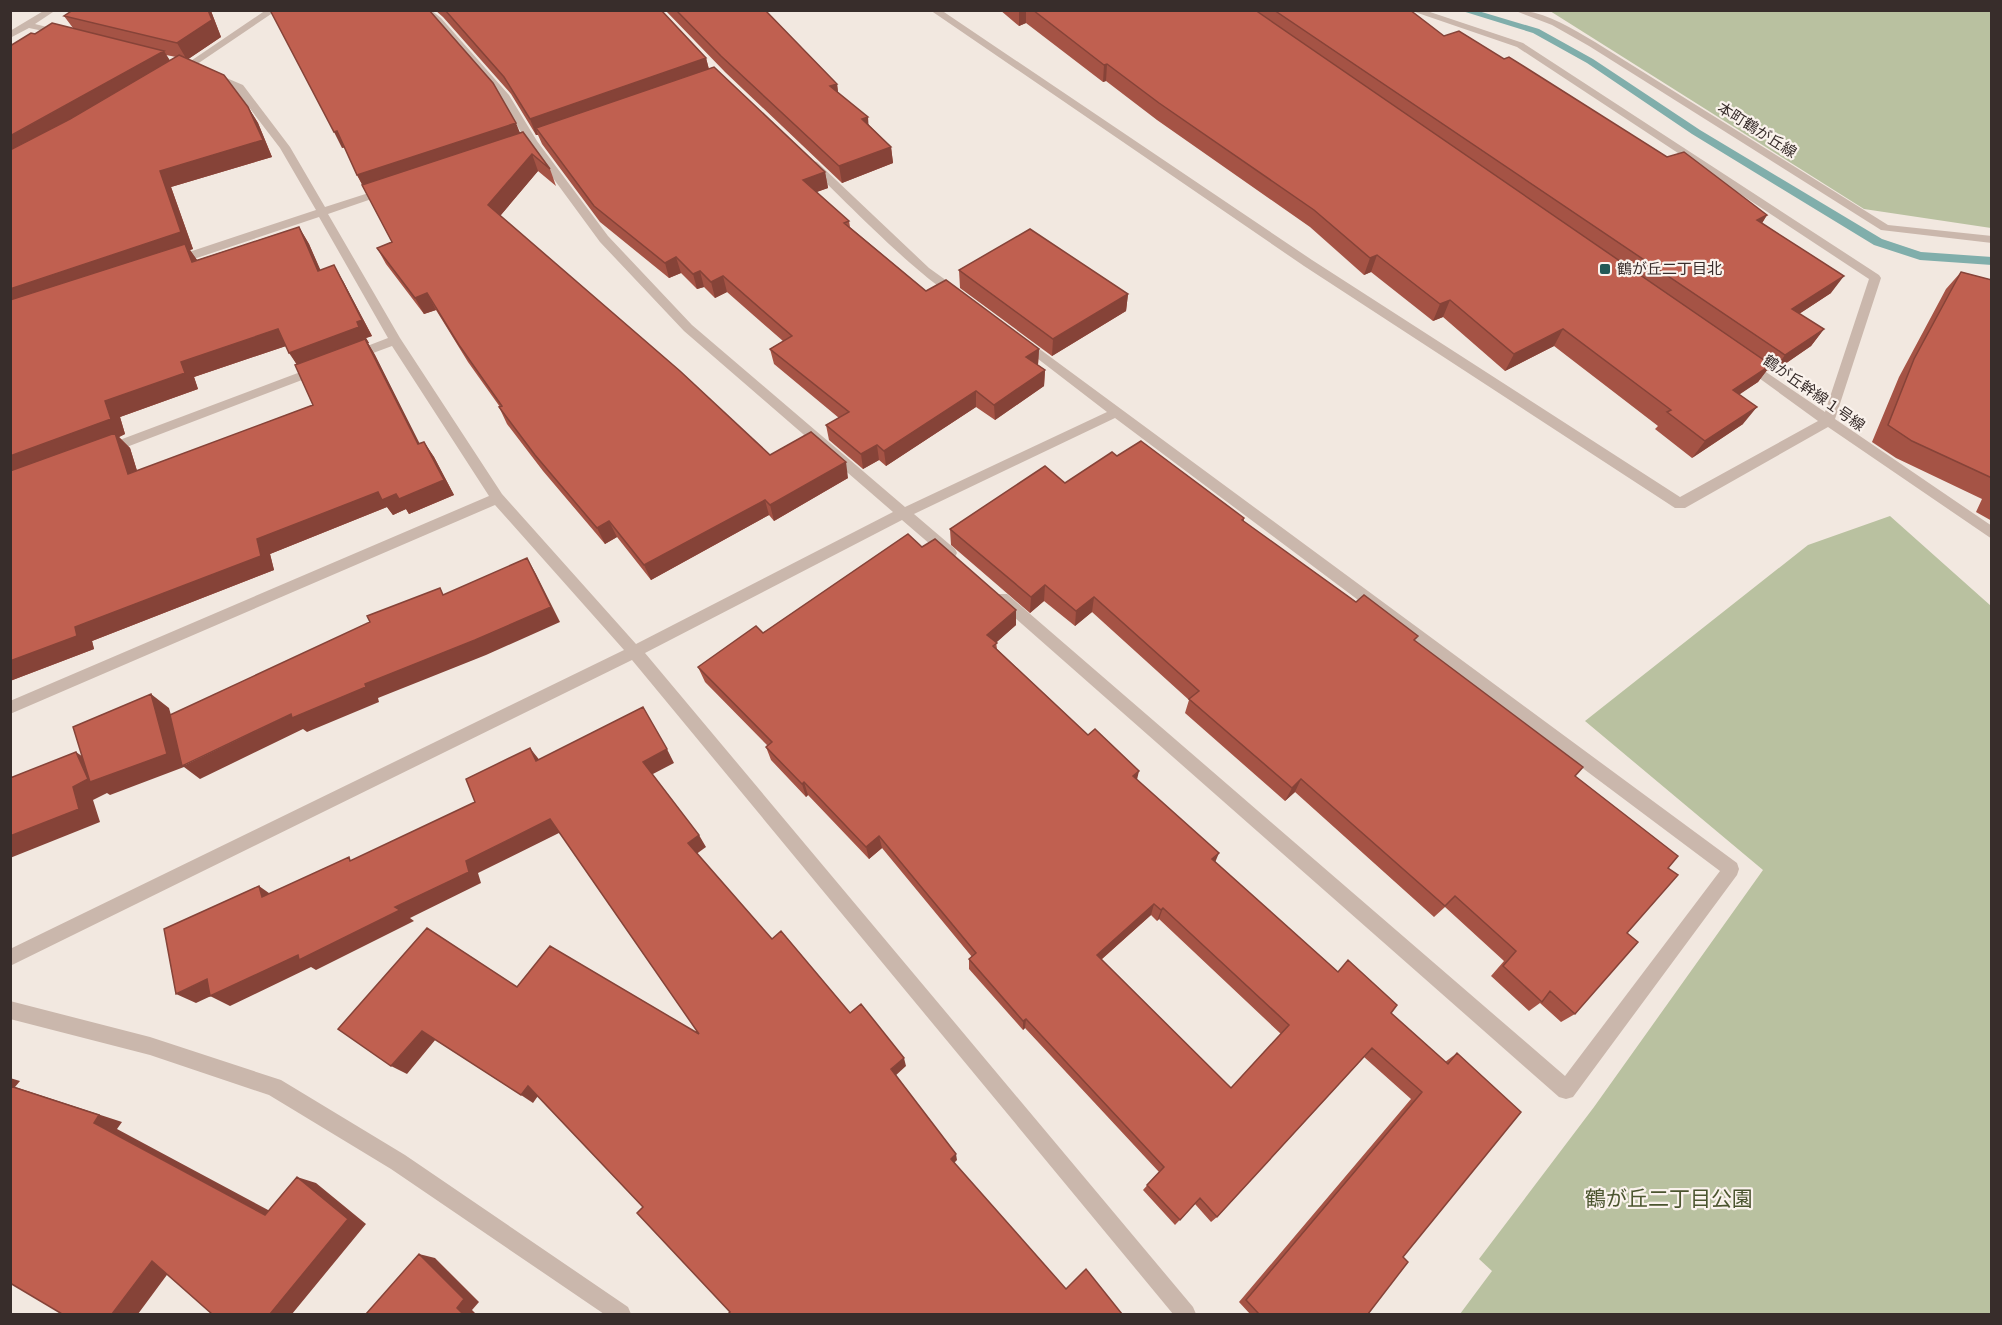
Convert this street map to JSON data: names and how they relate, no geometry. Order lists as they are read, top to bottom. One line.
{"streets":{"street":["本町鶴が丘線","鶴が丘幹線１号線"]},"parks":["鶴が丘二丁目公園"],"places":{"transit":["鶴が丘二丁目北"]}}
